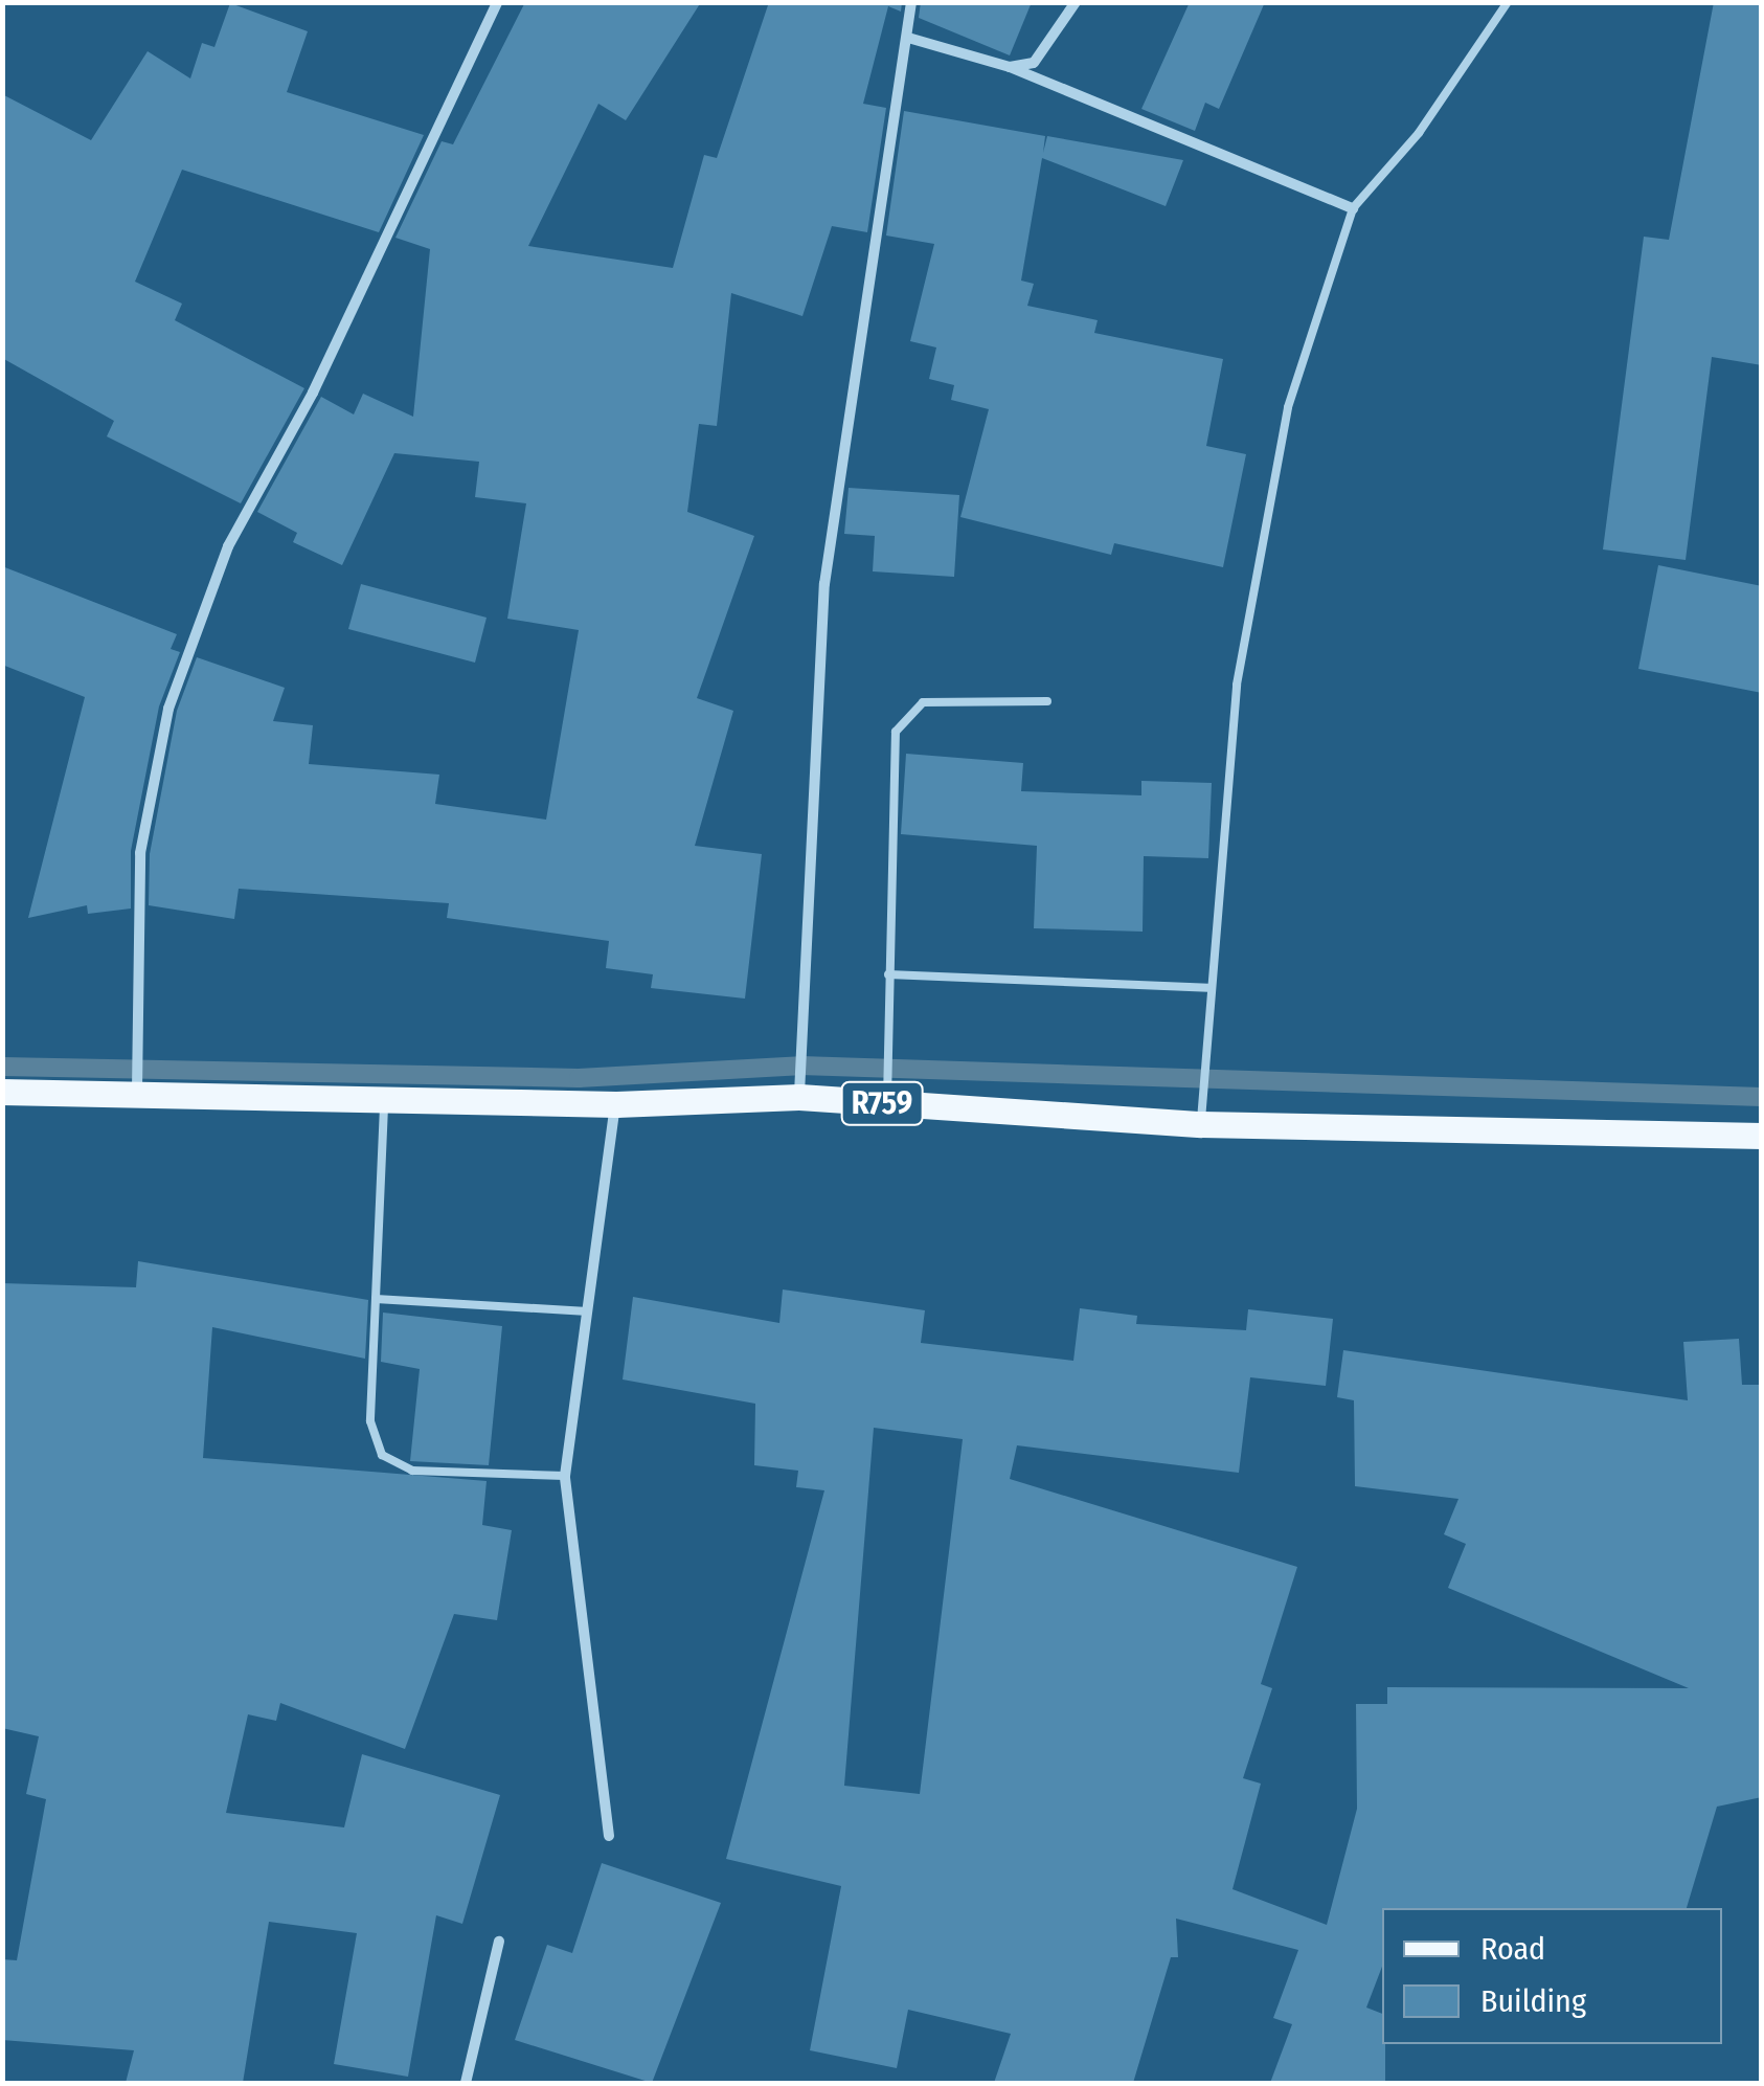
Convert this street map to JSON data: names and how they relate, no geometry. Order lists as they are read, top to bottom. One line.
{"streets":{"main road":["R759"]},"legend":["Road","Building"]}
